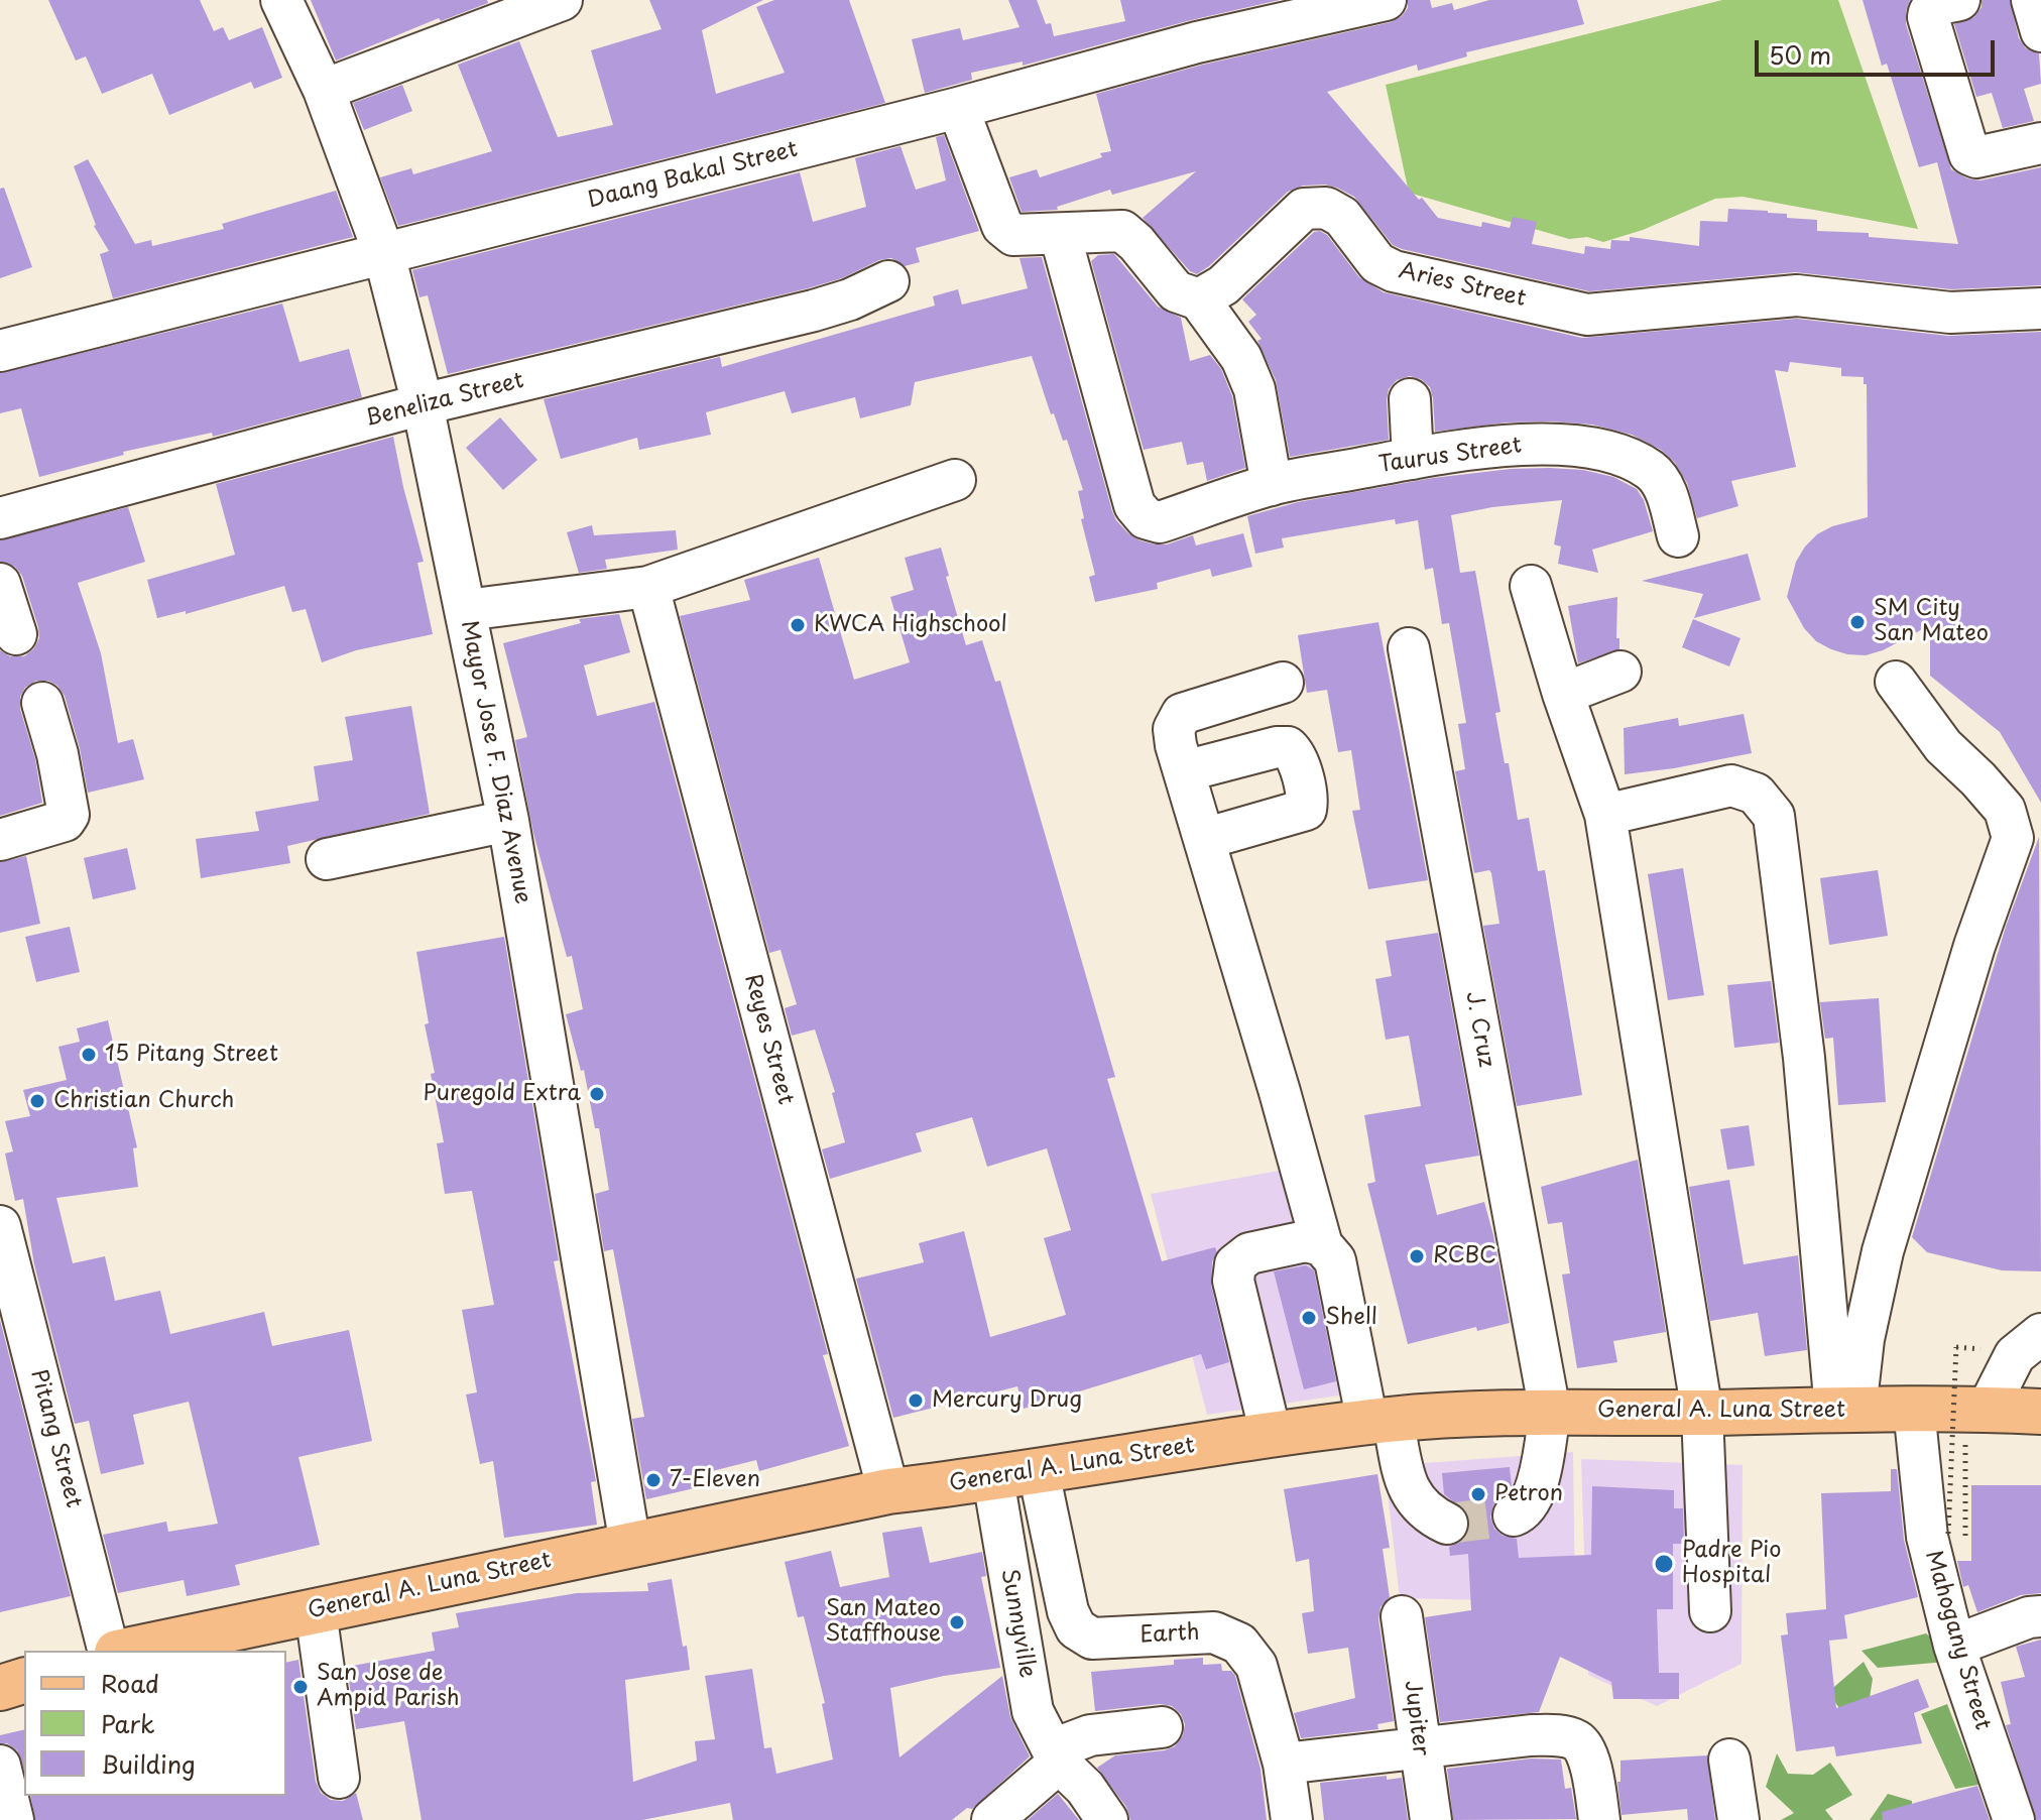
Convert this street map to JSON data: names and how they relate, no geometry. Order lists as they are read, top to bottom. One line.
{"streets":{"main road":["General A. Luna Street"],"street":["Daang Bakal Street","Aries Street","Beneliza Street","Taurus Street","Mayor Jose F. Diaz Avenue","J. Cruz","Reyes Street","Pitang Street","Sunnyville","Earth","Mahogany Street","Jupiter"]},"crossings":[["Daang Bakal Street","Mayor Jose F. Diaz Avenue"],["Beneliza Street","Mayor Jose F. Diaz Avenue"],["Mayor Jose F. Diaz Avenue","General A. Luna Street"],["J. Cruz","General A. Luna Street"],["Reyes Street","General A. Luna Street"],["General A. Luna Street","Sunnyville"],["General A. Luna Street","Earth"],["General A. Luna Street","Mahogany Street"]],"places":["SM City San Mateo","KWCA Highschool","15 Pitang Street","Puregold Extra","Christian Church","RCBC","Shell","Mercury Drug","7-Eleven","Petron","Padre Pio Hospital","San Mateo Staffhouse","San Jose de Ampid Parish"],"legend":["Road","Park","Building"],"scale_bar":"50 m"}
